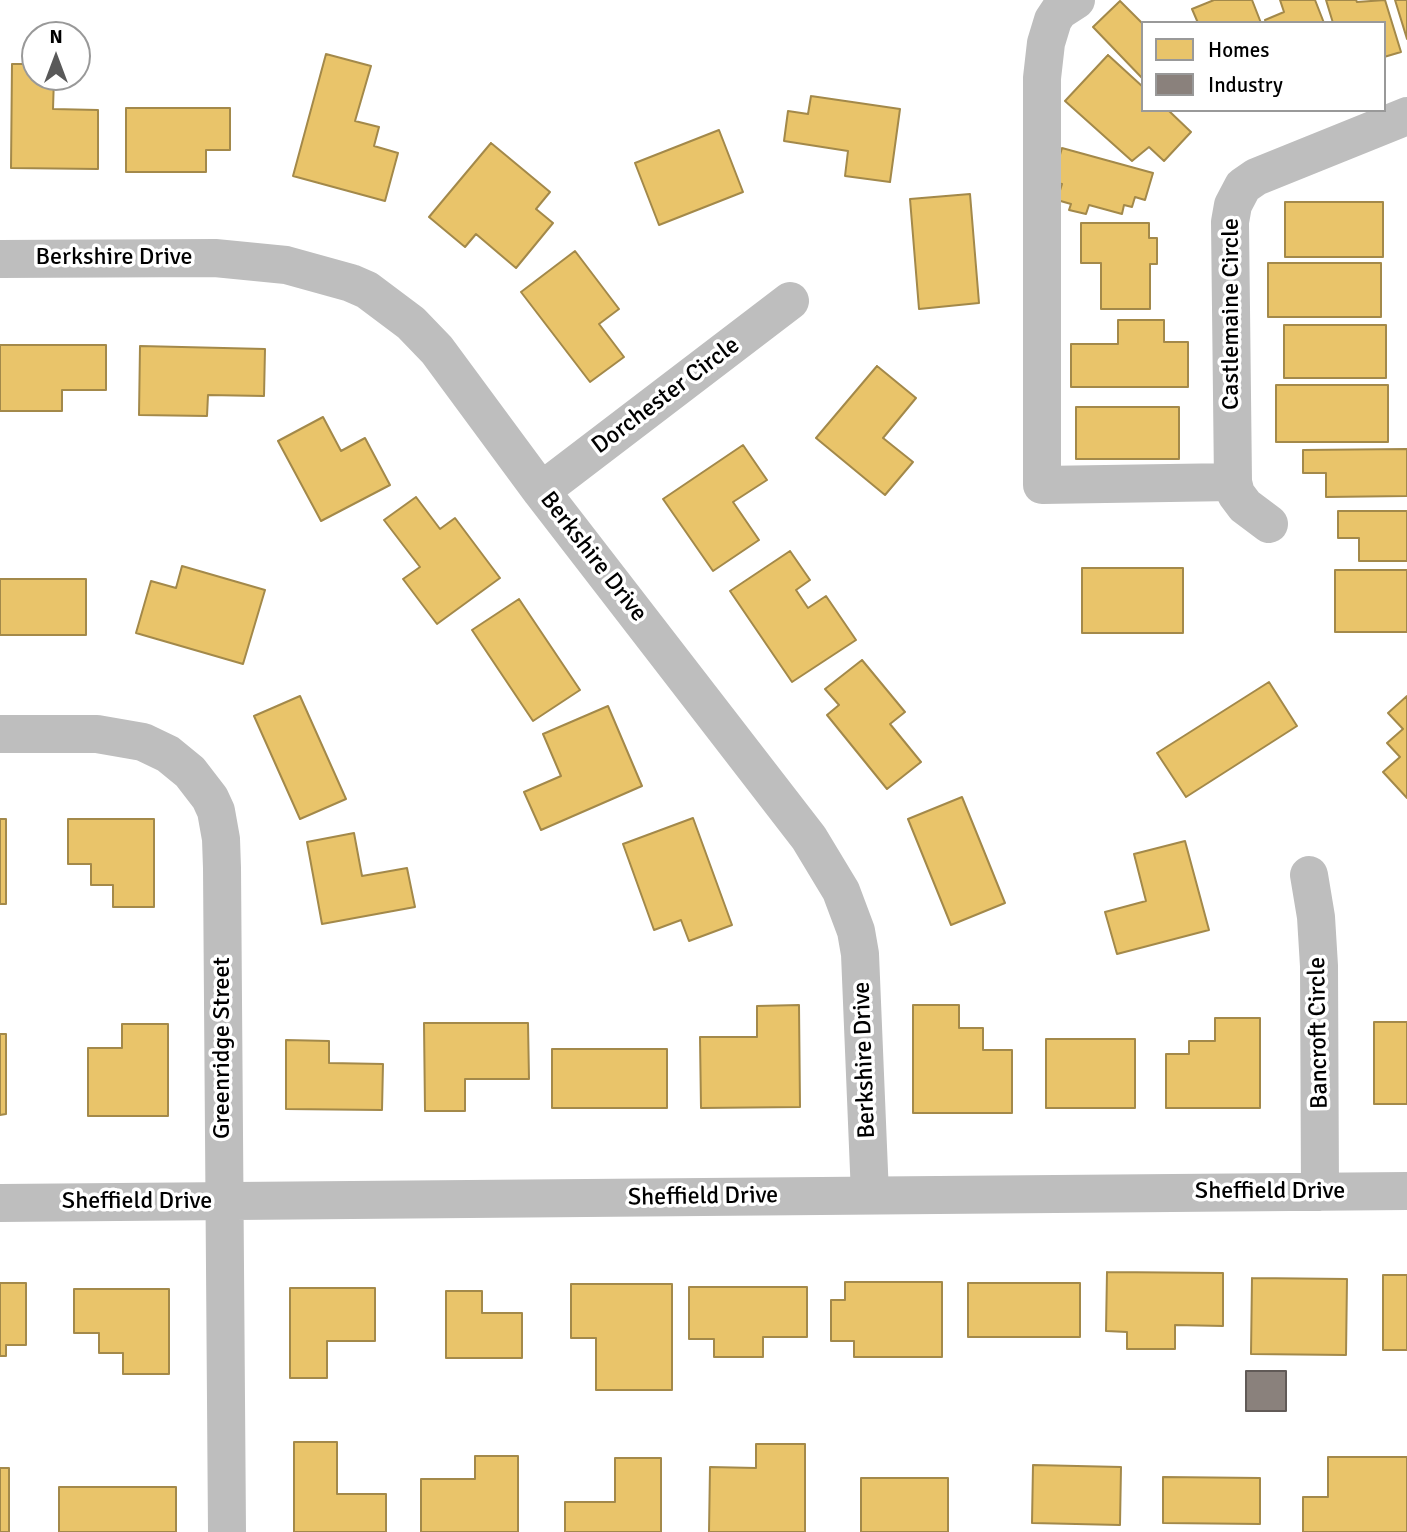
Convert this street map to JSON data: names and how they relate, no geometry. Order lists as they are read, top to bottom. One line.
{"streets":{"street":["Berkshire Drive","Castlemaine Circle","Dorchester Circle","Bancroft Circle","Greenridge Street","Sheffield Drive"]},"crossings":[["Berkshire Drive","Dorchester Circle"],["Berkshire Drive","Sheffield Drive"],["Bancroft Circle","Sheffield Drive"],["Greenridge Street","Sheffield Drive"]],"legend":["Homes","Industry"],"north":"top"}
